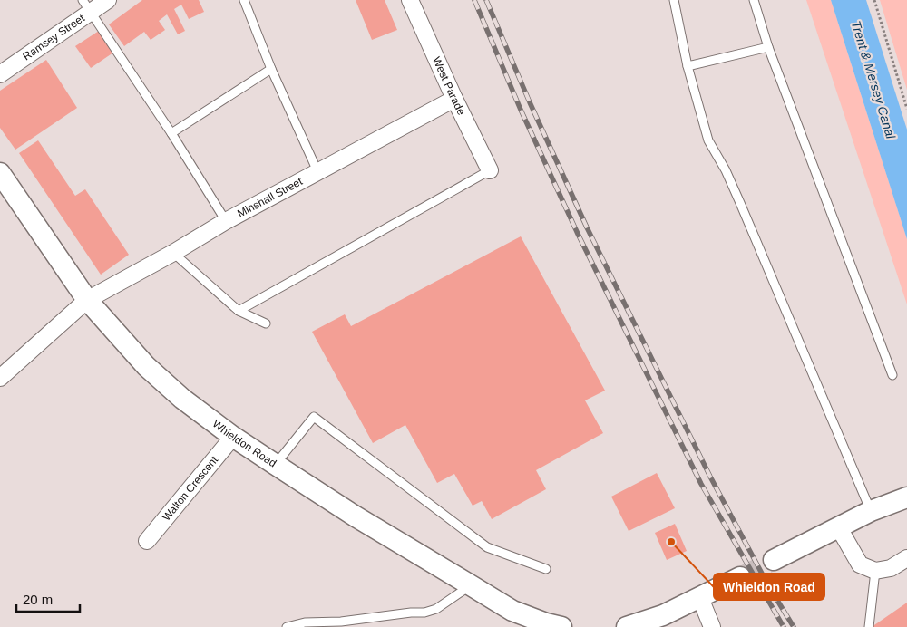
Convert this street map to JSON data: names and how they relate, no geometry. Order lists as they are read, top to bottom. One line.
{"streets":{"street":["Ramsey Street","West Parade","Minshall Street","Whieldon Road","Walton Crescent"]},"crossings":[["West Parade","Minshall Street"],["Minshall Street","Whieldon Road"],["Whieldon Road","Walton Crescent"]],"water":["Trent & Mersey Canal"],"places":["Whieldon Road"],"scale_bar":"20 m"}
